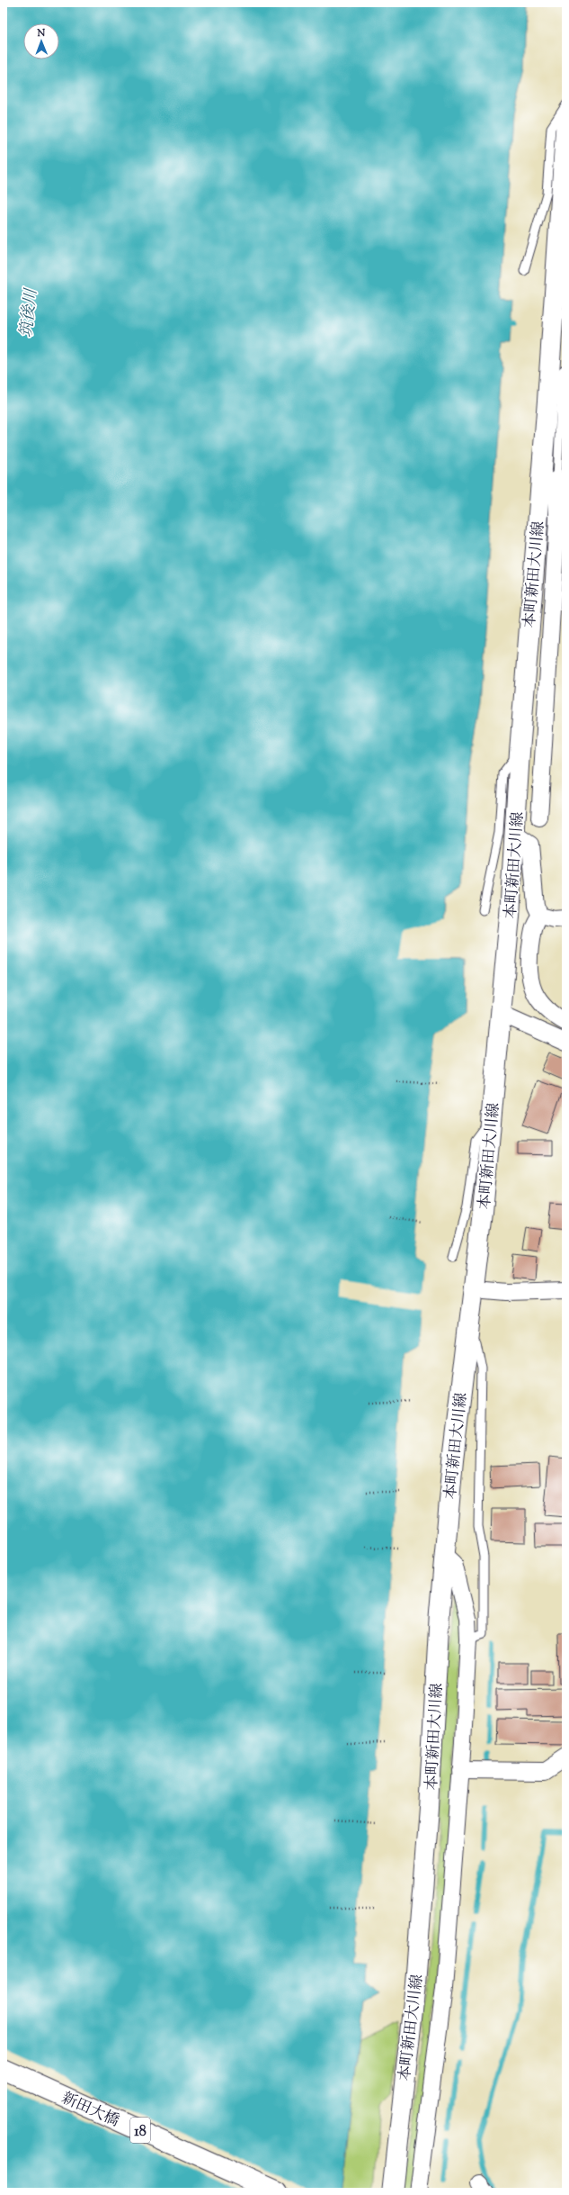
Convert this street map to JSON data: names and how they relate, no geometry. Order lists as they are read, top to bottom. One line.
{"streets":{"main road":["本町新田大川線","新田大橋","18"]},"water":["筑後川"],"north":"top"}
